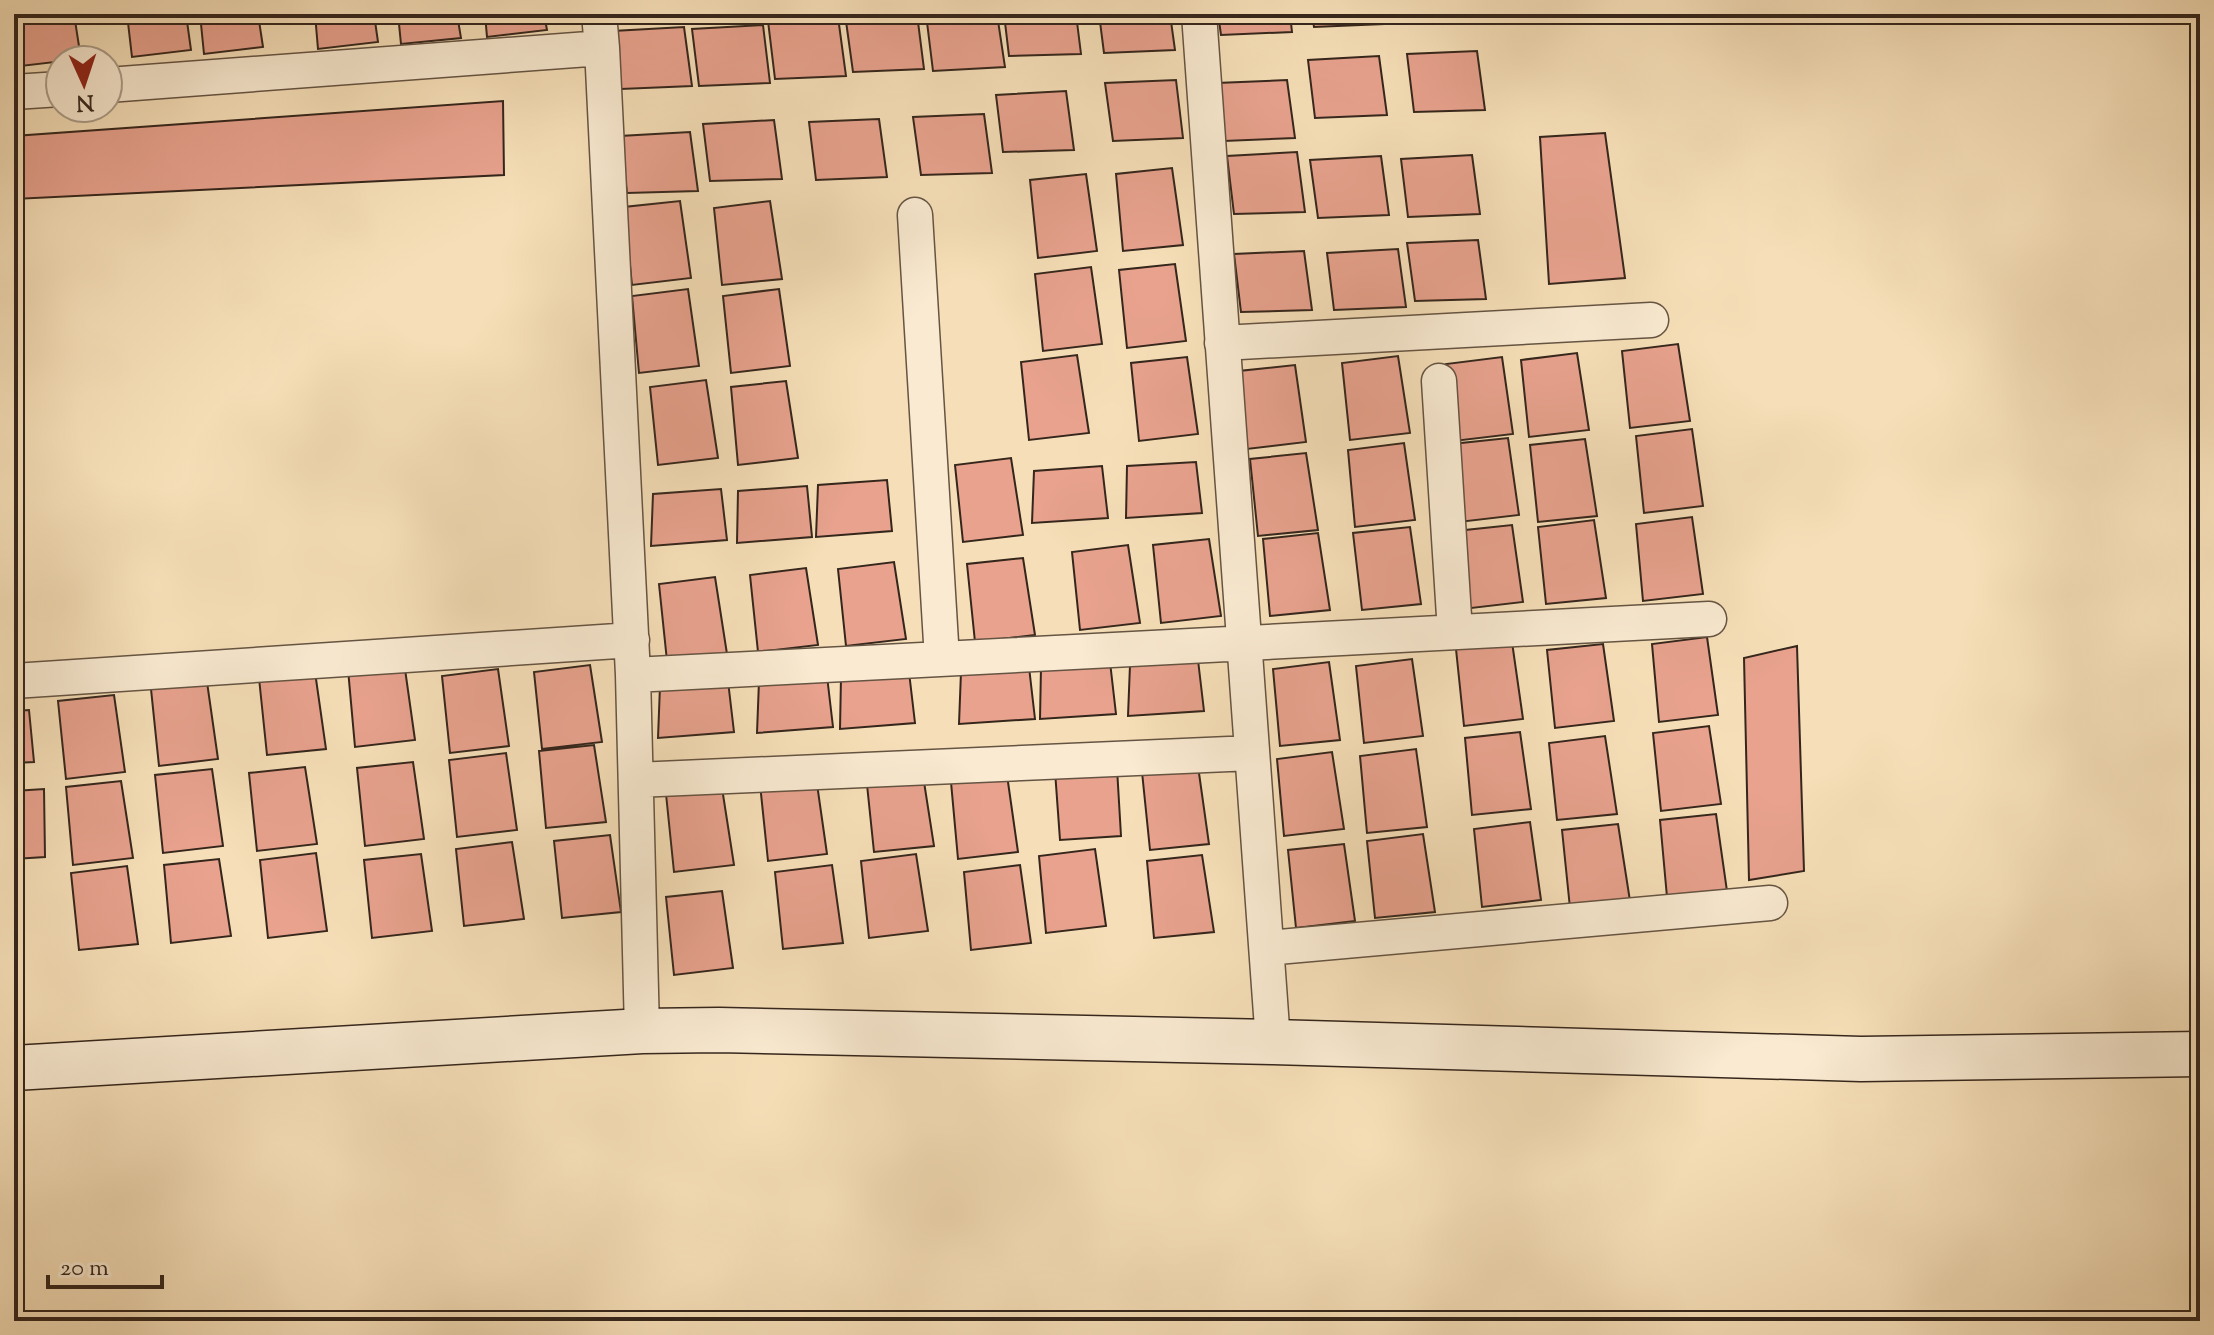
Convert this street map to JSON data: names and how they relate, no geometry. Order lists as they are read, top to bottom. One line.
{"scale_bar":"20 m","north":"bottom"}
